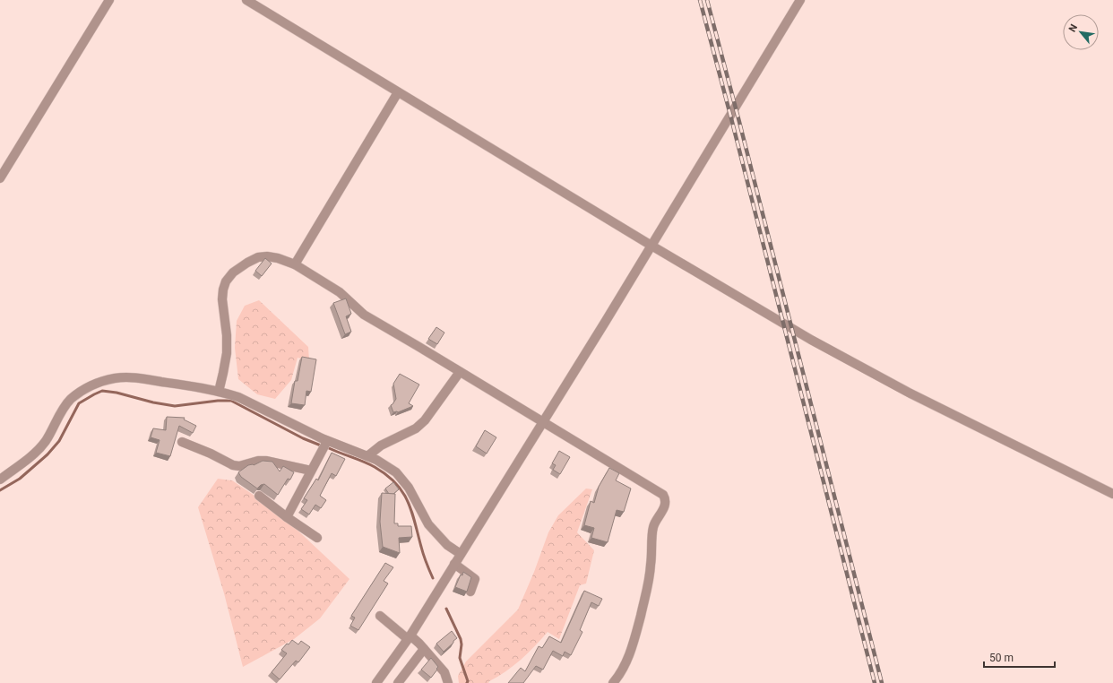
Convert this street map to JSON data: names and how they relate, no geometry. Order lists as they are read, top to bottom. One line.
{"scale_bar":"50 m","north":"top left"}
